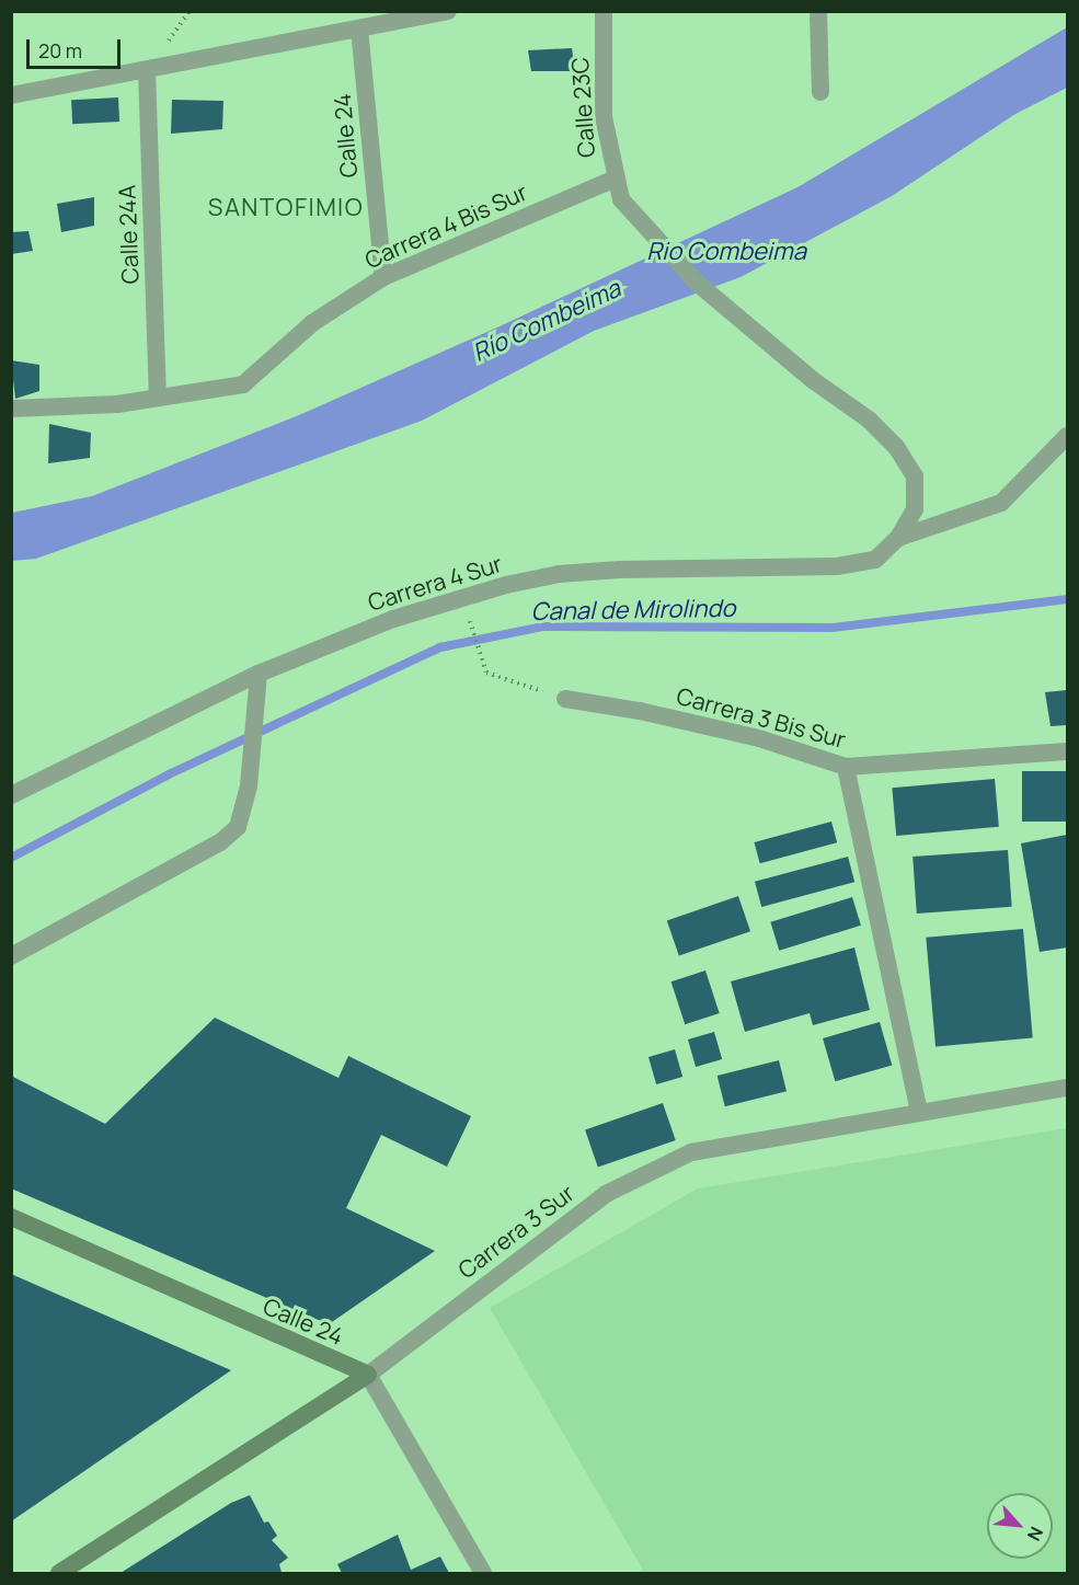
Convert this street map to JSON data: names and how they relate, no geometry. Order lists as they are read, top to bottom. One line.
{"streets":{"main road":["Calle 24","Carrera 3 Sur"],"street":["Calle 23C","Carrera 4 Bis Sur","Calle 24A","Carrera 4 Sur","Carrera 3 Bis Sur"]},"crossings":[["Calle 23C","Carrera 4 Bis Sur"],["Calle 23C","Carrera 4 Sur"],["Calle 24","Carrera 4 Bis Sur"],["Calle 24","Carrera 3 Sur"],["Carrera 4 Bis Sur","Calle 24A"]],"districts":["SANTOFIMIO"],"water":["Rio Combeima","Río Combeima","Canal de Mirolindo"],"scale_bar":"20 m","north":"bottom right"}
